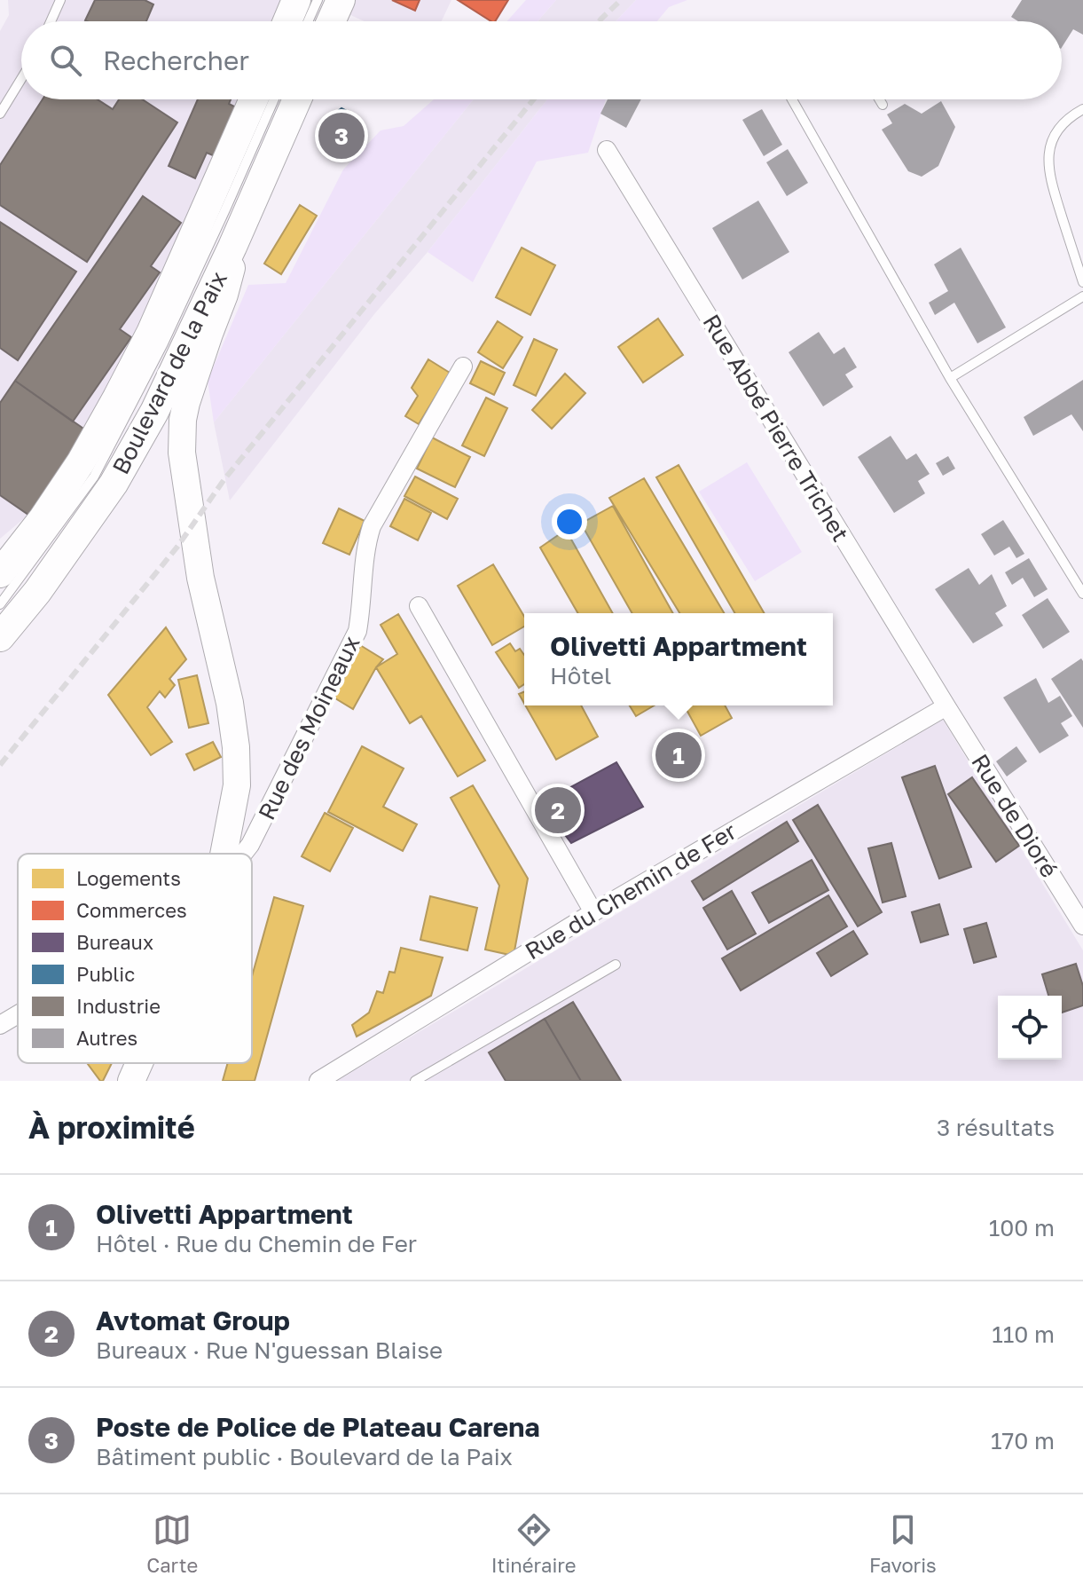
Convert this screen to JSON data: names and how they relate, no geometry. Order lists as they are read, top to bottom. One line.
{"streets":{"main road":["Boulevard de la Paix"],"street":["Rue Abbé Pierre Trichet","Rue des Moineaux","Rue de Dioré","Rue du Chemin de Fer"]},"crossings":[["Rue Abbé Pierre Trichet","Rue de Dioré"],["Rue Abbé Pierre Trichet","Rue du Chemin de Fer"],["Rue de Dioré","Rue du Chemin de Fer"]],"legend":["Logements","Commerces","Bureaux","Public","Industrie","Autres"],"page":{"search":"Rechercher","pins":["3","1","2"],"popup":["Olivetti Appartment","Hôtel"],"heading":["À proximité","3 résultats"],"list":[{"mark":"1","name":"Olivetti Appartment","note":"Hôtel · Rue du Chemin de Fer","value":"100 m"},{"mark":"2","name":"Avtomat Group","note":"Bureaux · Rue N'guessan Blaise","value":"110 m"},{"mark":"3","name":"Poste de Police de Plateau Carena","note":"Bâtiment public · Boulevard de la Paix","value":"170 m"}],"nav":["Carte","Itinéraire","Favoris"]}}
